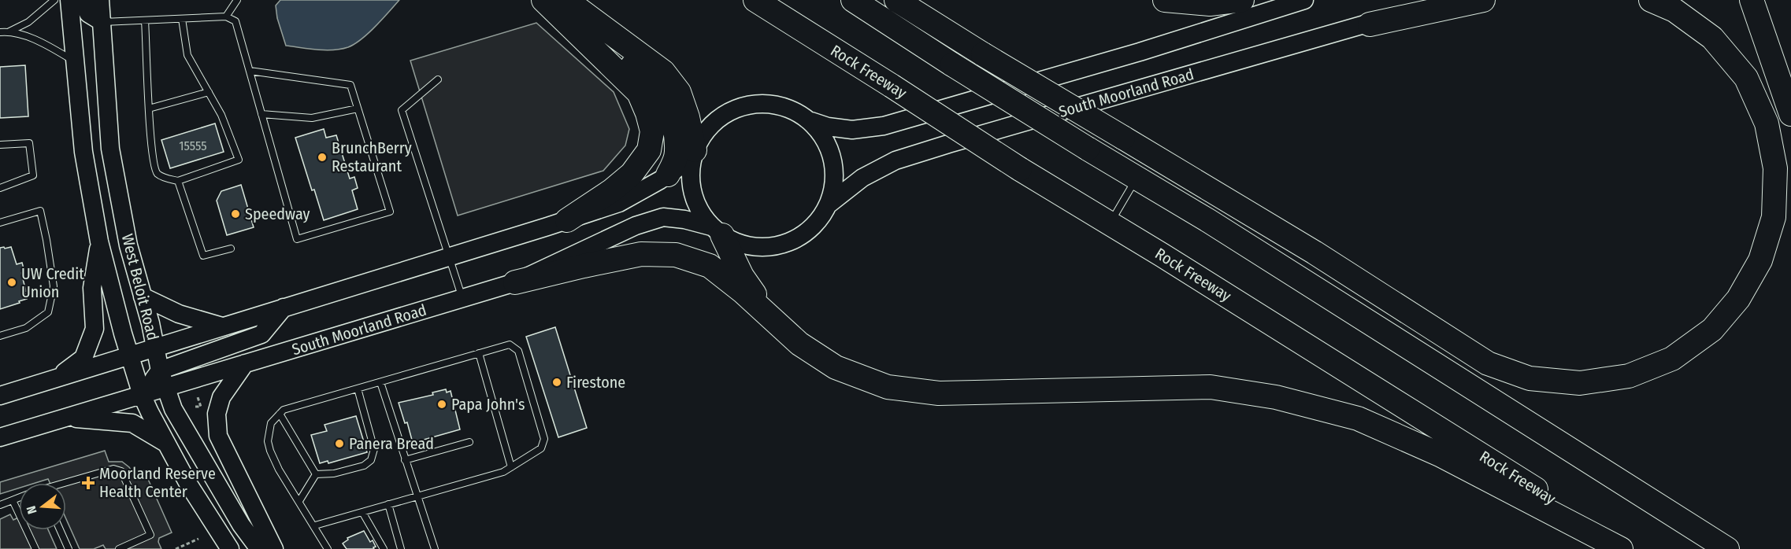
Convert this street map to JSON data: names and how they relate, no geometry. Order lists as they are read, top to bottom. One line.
{"streets":{"highway":["Rock Freeway"],"main road":["South Moorland Road","West Beloit Road"]},"crossings":[["South Moorland Road","West Beloit Road"]],"places":{"other":["BrunchBerry Restaurant","Speedway","UW Credit Union","Firestone","Papa John's","Panera Bread"],"health":["Moorland Reserve Health Center"]},"house_numbers":["15555"],"north":"left"}
